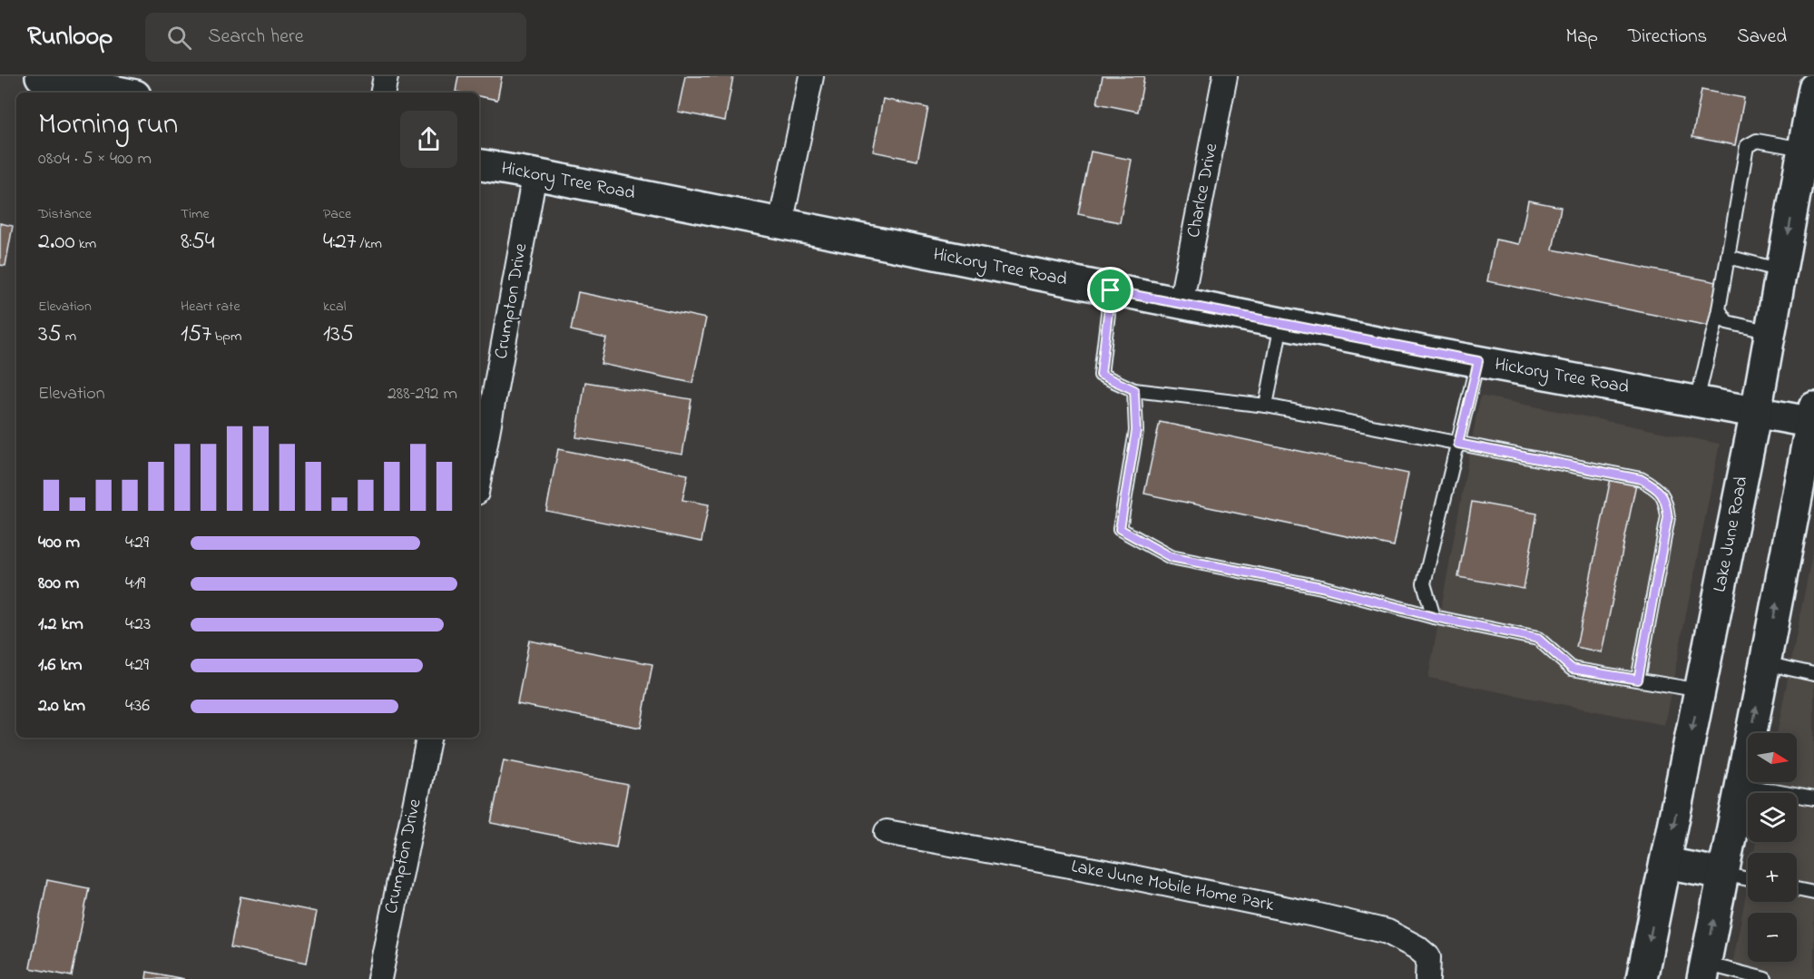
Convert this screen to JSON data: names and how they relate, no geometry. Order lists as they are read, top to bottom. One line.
{"streets":{"main road":["Hickory Tree Road","Lake June Road"],"street":["Charlce Drive","Crumpton Drive","Lake June Mobile Home Park"]},"crossings":[["Hickory Tree Road","Charlce Drive"],["Hickory Tree Road","Crumpton Drive"],["Hickory Tree Road","Lake June Road"]],"north":"right","page":{"header":"Runloop","search":"Search here","nav":["Map","Directions","Saved"],"heading":["Morning run","08:04 · 5 × 400 m"],"stats":[["Distance","2.00 km"],["Time","8:54"],["Pace","4:27 /km"],["Elevation","35 m"],["Heart rate","157 bpm"],["kcal","135"]],"chart":["Elevation","288–292 m"],"list":[{"name":"400 m","note":"4:29"},{"name":"800 m","note":"4:19"},{"name":"1.2 km","note":"4:23"},{"name":"1.6 km","note":"4:29"},{"name":"2.0 km","note":"4:36"}],"map_buttons":["+","−"]}}
